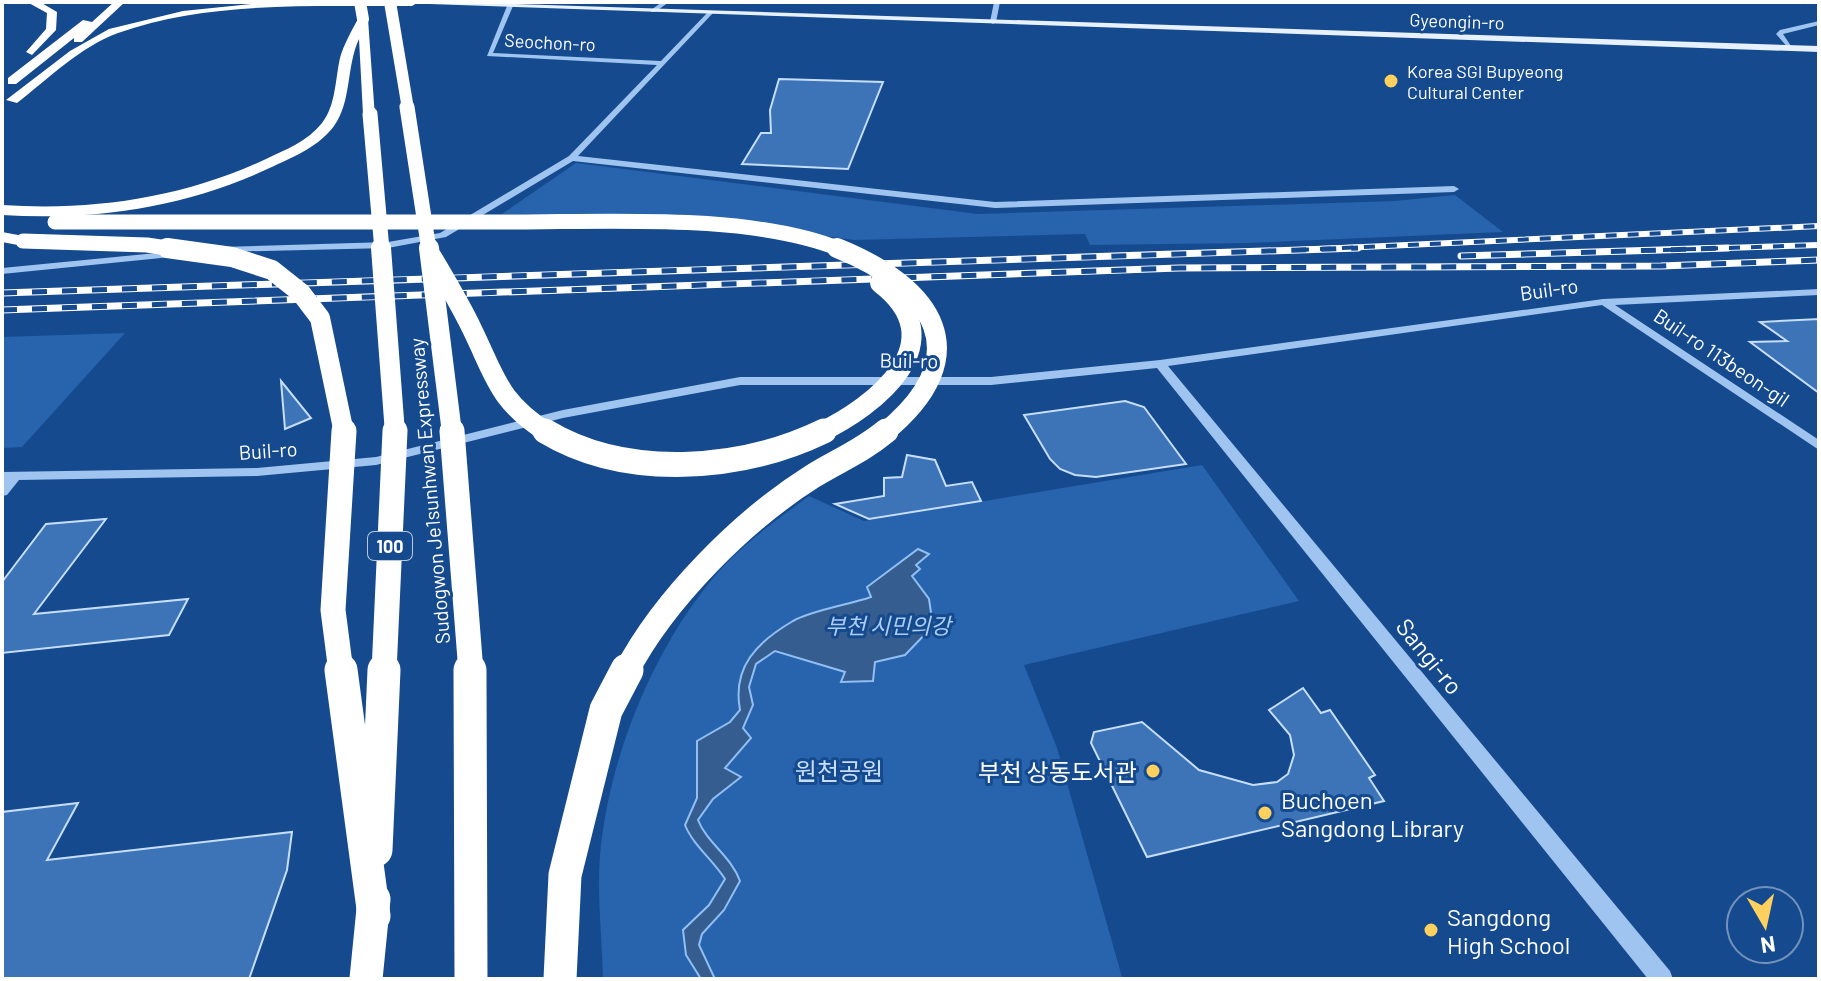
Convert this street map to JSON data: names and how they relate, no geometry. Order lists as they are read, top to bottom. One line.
{"streets":{"highway":["Sudogwon Je1sunhwan Expressway","100"],"main road":["Gyeongin-ro"],"street":["Seochon-ro","Buil-ro","Buil-ro 113beon-gil","Sangi-ro"]},"crossings":[["Gyeongin-ro","Seochon-ro"],["Buil-ro","Buil-ro 113beon-gil"],["Buil-ro","Sangi-ro"]],"water":["부천 시민의강"],"parks":["원천공원"],"places":["Korea SGI Bupyeong Cultural Center","부천 상동도서관","Buchoen Sangdong Library","Sangdong High School"],"north":"bottom"}
